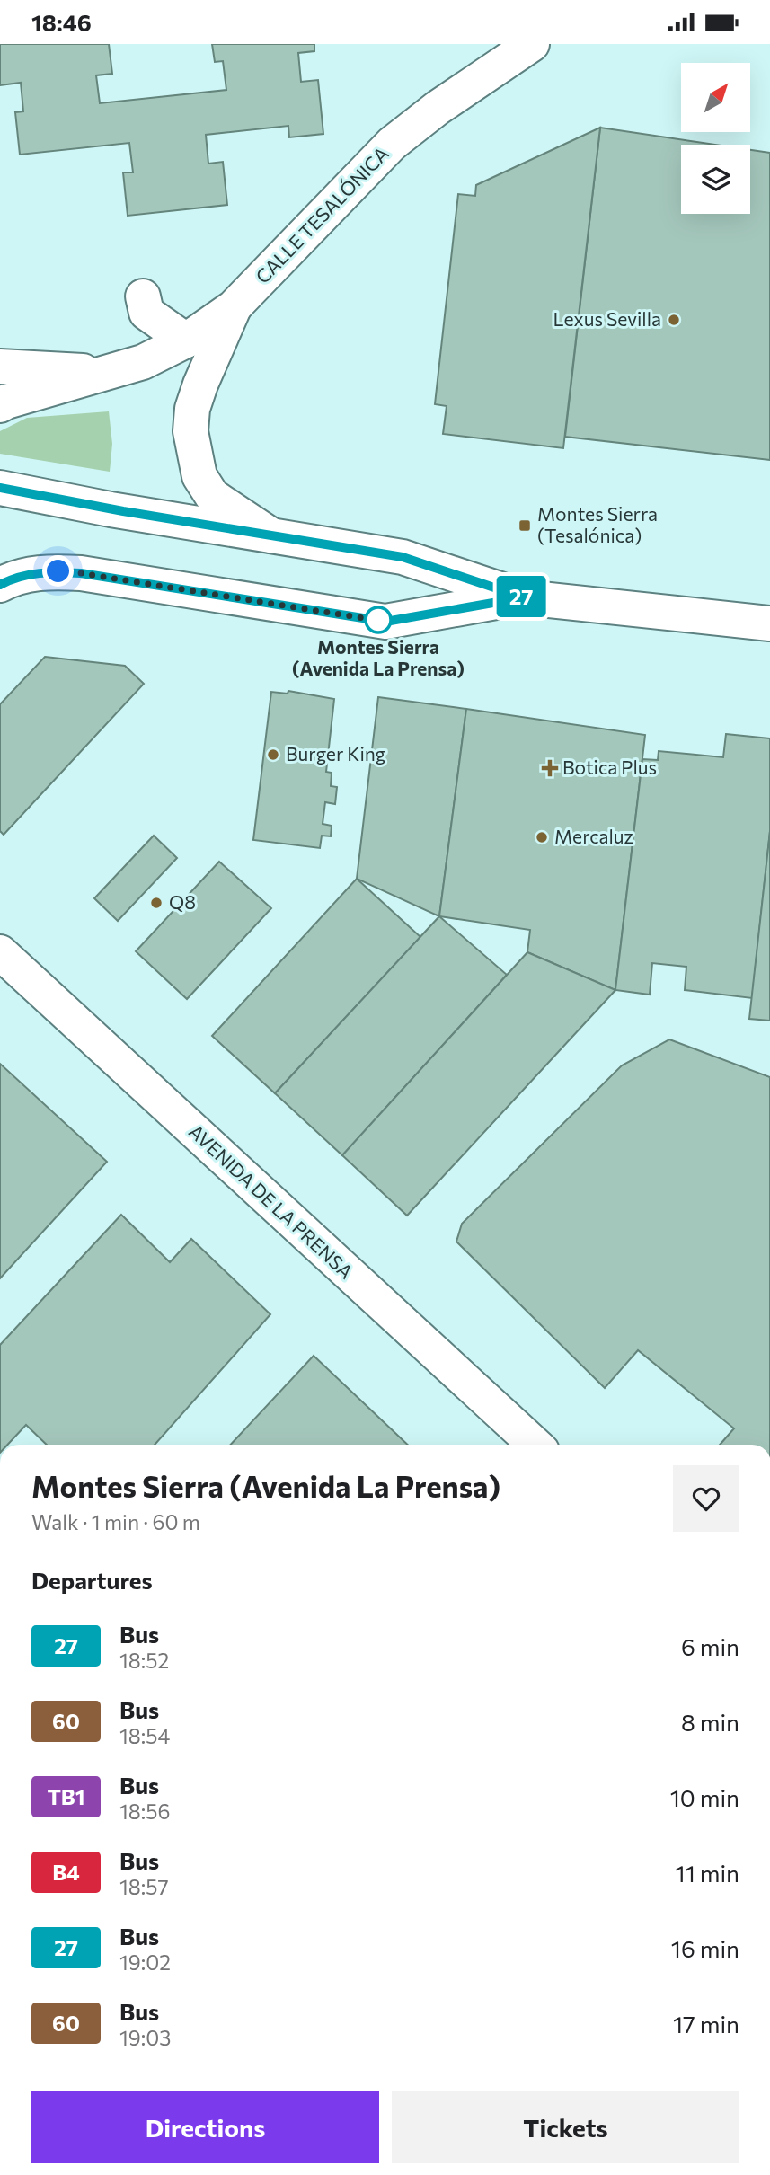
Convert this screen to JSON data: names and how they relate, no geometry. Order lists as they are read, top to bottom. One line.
{"streets":{"street":["CALLE TESALÓNICA","AVENIDA DE LA PRENSA"]},"places":{"other":["Lexus Sevilla","Montes Sierra (Avenida La Prensa)","Burger King","Mercaluz","Q8"],"transit":["Montes Sierra (Tesalónica)"],"health":["Botica Plus"]},"lines":["bus line 27"],"north":"top right","page":{"status":"18:46","on_map":"27","heading":[["Montes Sierra (Avenida La Prensa)","Walk · 1 min · 60 m"],"Departures"],"list":[{"mark":"27","name":"Bus","note":"18:52","value":"6 min"},{"mark":"60","name":"Bus","note":"18:54","value":"8 min"},{"mark":"TB1","name":"Bus","note":"18:56","value":"10 min"},{"mark":"B4","name":"Bus","note":"18:57","value":"11 min"},{"mark":"27","name":"Bus","note":"19:02","value":"16 min"},{"mark":"60","name":"Bus","note":"19:03","value":"17 min"}],"buttons":["Directions","Tickets"]}}
